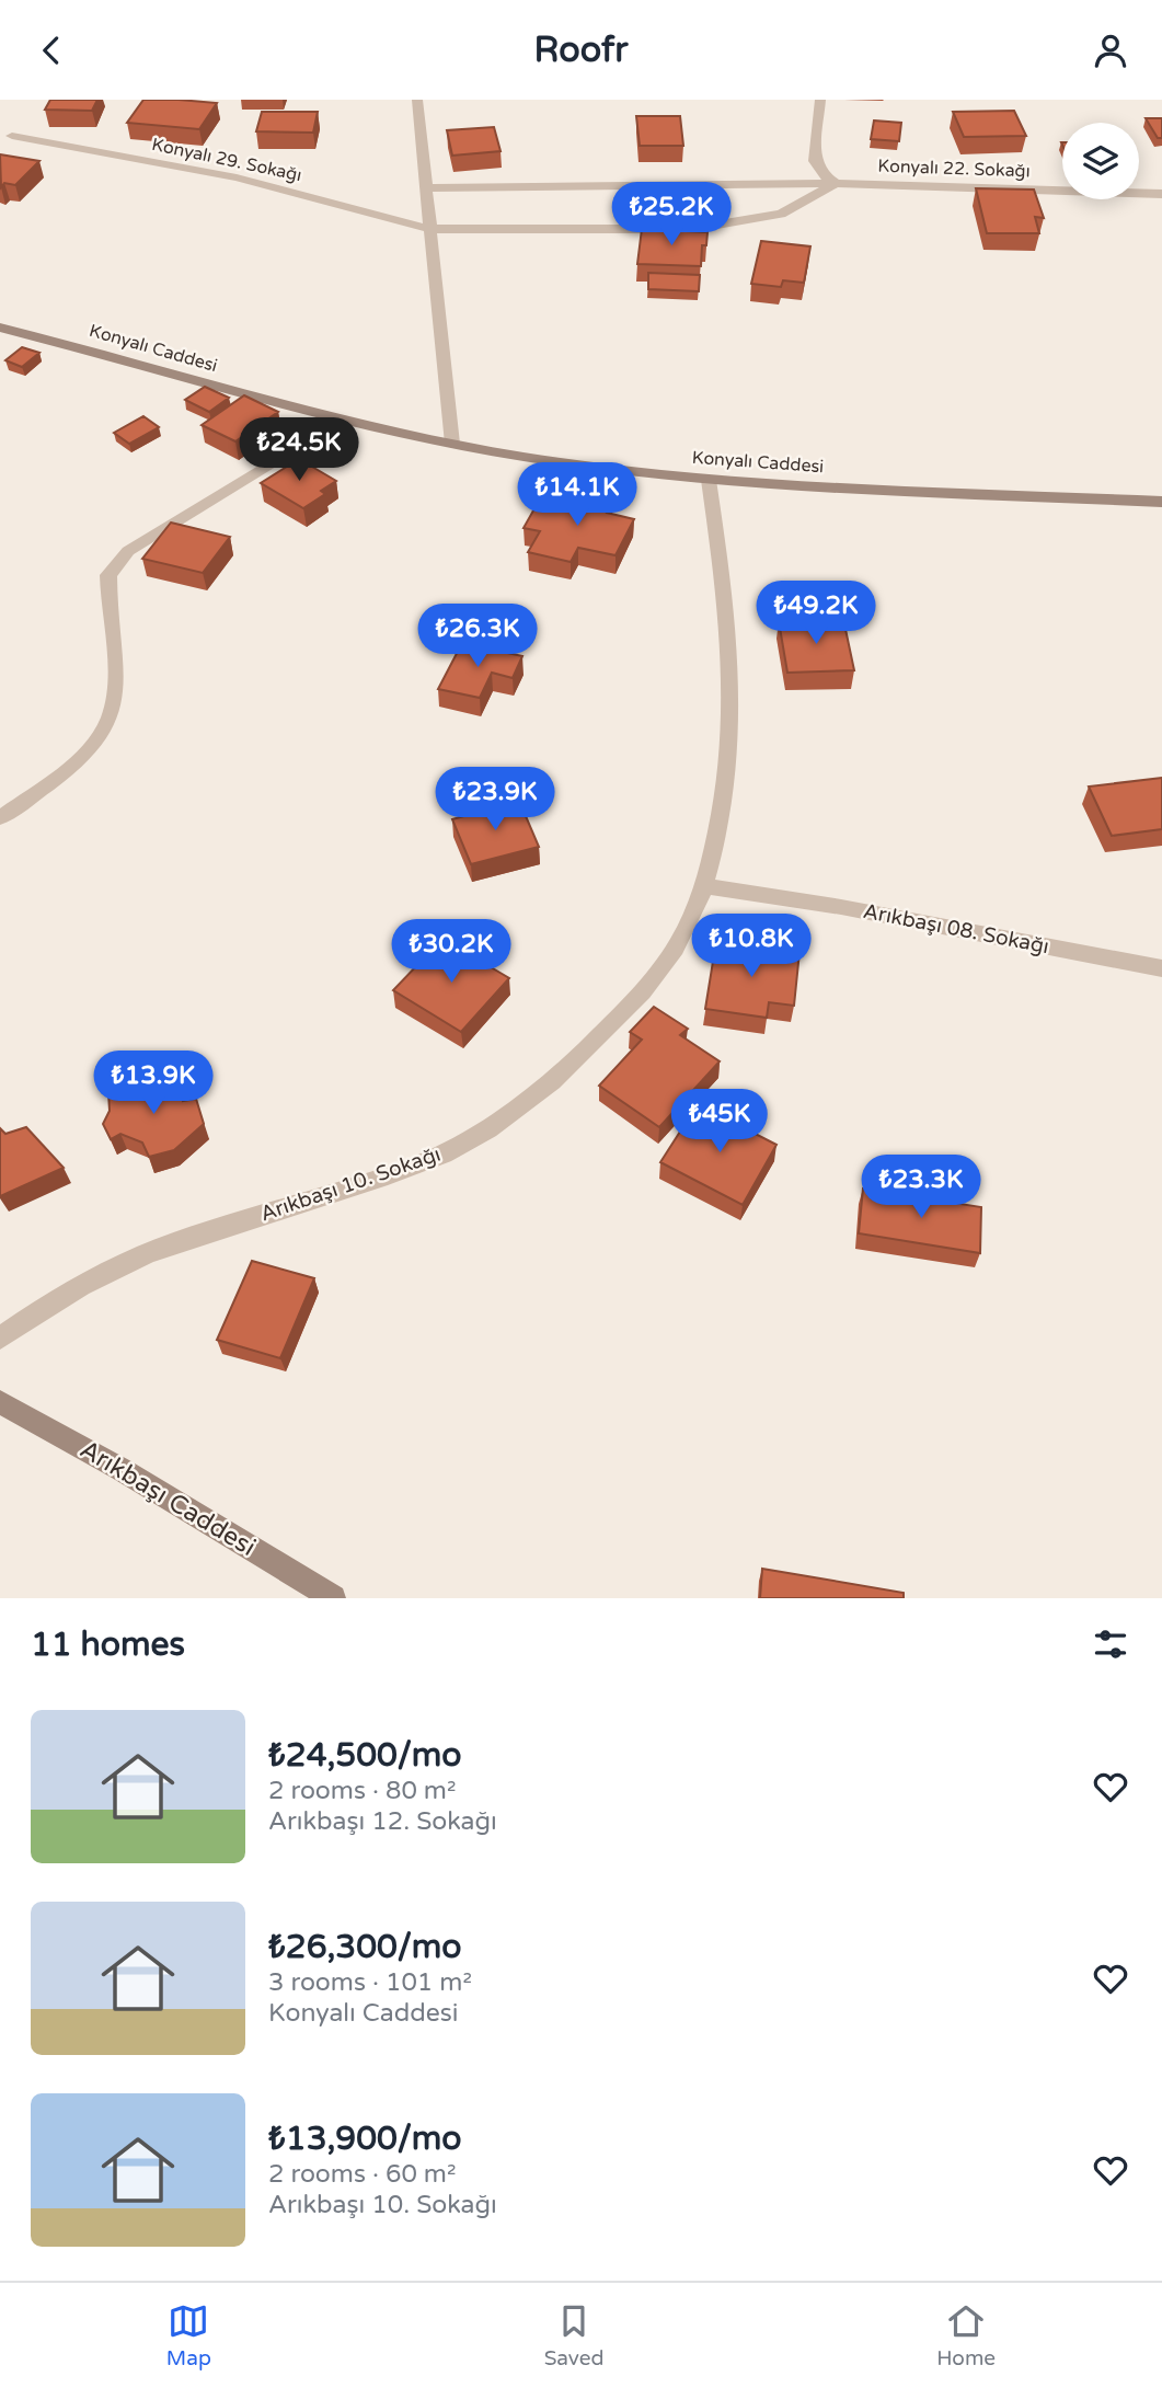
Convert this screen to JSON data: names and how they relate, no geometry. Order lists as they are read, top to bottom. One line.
{"streets":{"street":["Konyalı 29. Sokağı","Konyalı 22. Sokağı","Konyalı Caddesi","Arıkbaşı 08. Sokağı","Arıkbaşı 10. Sokağı","Arıkbaşı Caddesi"]},"crossings":[["Konyalı 29. Sokağı","Konyalı 22. Sokağı"],["Konyalı Caddesi","Arıkbaşı 10. Sokağı"],["Arıkbaşı 08. Sokağı","Arıkbaşı 10. Sokağı"]],"page":{"header":"Roofr","price":["₺25.2K","₺24.5K","₺14.1K","₺49.2K","₺26.3K","₺23.9K","₺10.8K","₺30.2K","₺13.9K","₺45K","₺23.3K"],"heading":"11 homes","list":[{"name":"₺24,500/mo","note":"2 rooms · 80 m² · Arıkbaşı 12. Sokağı"},{"name":"₺26,300/mo","note":"3 rooms · 101 m² · Konyalı Caddesi"},{"name":"₺13,900/mo","note":"2 rooms · 60 m² · Arıkbaşı 10. Sokağı"}],"tabs":["Map","Saved","Home"]}}
